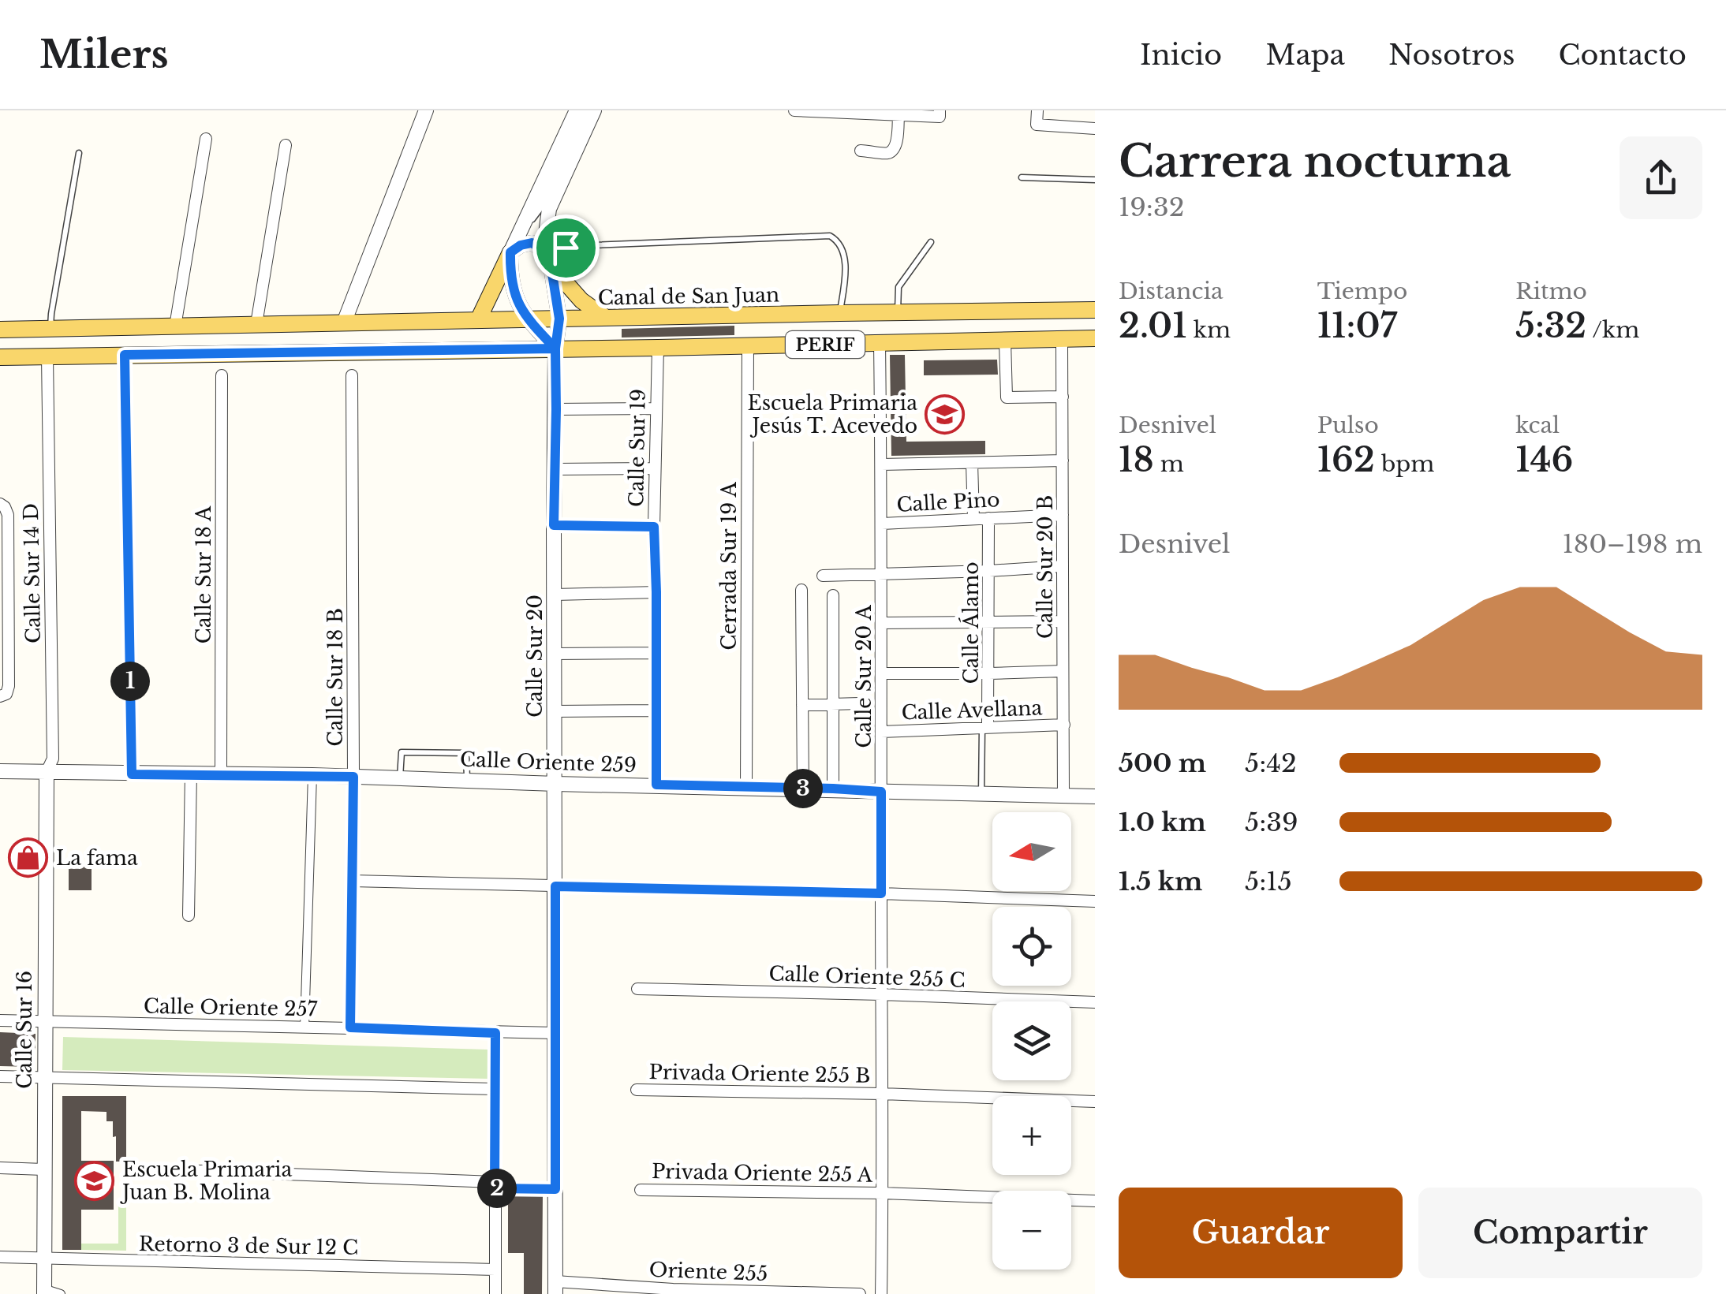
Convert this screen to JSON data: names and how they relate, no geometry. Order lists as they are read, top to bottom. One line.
{"streets":{"main road":["Canal de San Juan","PERIF"],"street":["Calle Sur 19","Calle Pino","Cerrada Sur 19 A","Calle Sur 20 B","Calle Sur 14 D","Calle Sur 18 A","Calle Álamo","Calle Sur 20","Calle Sur 20 A","Calle Sur 18 B","Calle Avellana","Calle Oriente 259","Calle Oriente 255 C","Calle Oriente 257","Calle Sur 16","Privada Oriente 255 B","Privada Oriente 255 A","Retorno 3 de Sur 12 C","Oriente 255"]},"crossings":[["Canal de San Juan","Calle Sur 20"],["PERIF","Calle Sur 19"],["PERIF","Cerrada Sur 19 A"],["PERIF","Calle Sur 20 B"],["PERIF","Calle Sur 14 D"],["PERIF","Calle Sur 20"],["PERIF","Calle Sur 20 A"],["Calle Sur 19","Calle Oriente 259"],["Calle Pino","Calle Sur 20 B"],["Calle Pino","Calle Álamo"],["Calle Pino","Calle Sur 20 A"],["Cerrada Sur 19 A","Calle Oriente 259"],["Calle Sur 20 B","Calle Avellana"],["Calle Sur 20 B","Calle Oriente 259"],["Calle Sur 14 D","Calle Oriente 259"],["Calle Sur 14 D","Calle Sur 16"],["Calle Sur 18 A","Calle Oriente 259"],["Calle Álamo","Calle Avellana"],["Calle Álamo","Calle Oriente 259"],["Calle Sur 20","Calle Oriente 259"],["Calle Sur 20","Calle Oriente 257"],["Calle Sur 20","Oriente 255"],["Calle Sur 20 A","Calle Avellana"],["Calle Sur 20 A","Calle Oriente 259"],["Calle Sur 20 A","Calle Oriente 255 C"],["Calle Sur 20 A","Privada Oriente 255 B"],["Calle Sur 20 A","Privada Oriente 255 A"],["Calle Sur 18 B","Calle Oriente 259"],["Calle Sur 18 B","Calle Oriente 257"],["Calle Oriente 259","Calle Sur 16"],["Calle Oriente 257","Calle Sur 16"],["Calle Sur 16","Retorno 3 de Sur 12 C"]],"places":{"school or university":["Escuela Primaria Jesús T. Acevedo","Escuela Primaria Juan B. Molina"],"shop":["La fama"]},"north":"left","page":{"header":"Milers","nav":["Inicio","Mapa","Nosotros","Contacto"],"heading":["Carrera nocturna","19:32"],"stats":[["Distancia","2.01 km"],["Tiempo","11:07"],["Ritmo","5:32 /km"],["Desnivel","18 m"],["Pulso","162 bpm"],["kcal","146"]],"chart":["Desnivel","180–198 m"],"pins":["1","3","2"],"list":[{"name":"500 m","note":"5:42"},{"name":"1.0 km","note":"5:39"},{"name":"1.5 km","note":"5:15"}],"map_buttons":["+","−"],"buttons":["Guardar","Compartir"]}}
